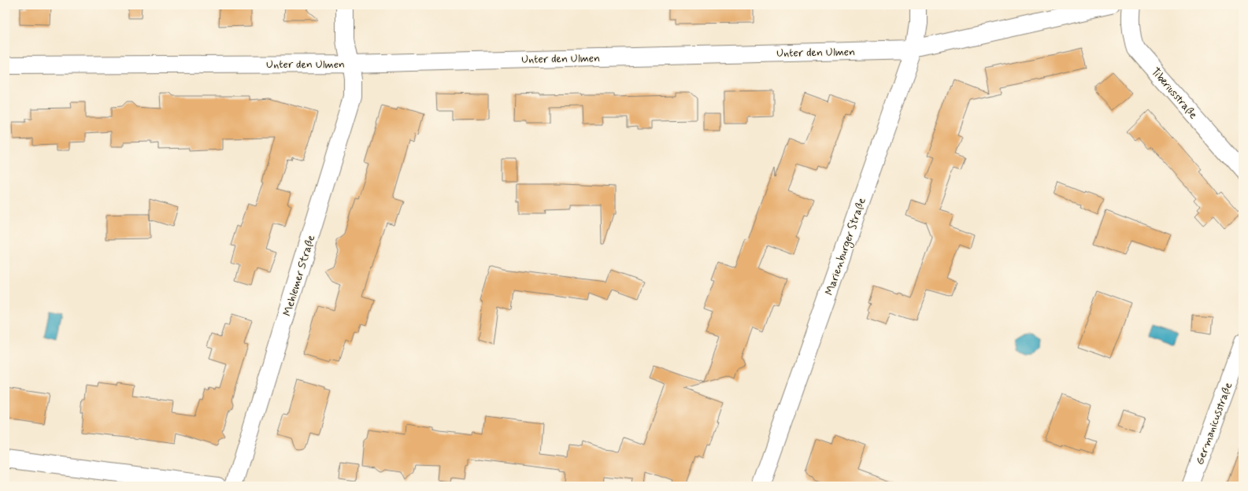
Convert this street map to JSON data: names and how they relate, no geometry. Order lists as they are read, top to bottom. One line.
{"streets":{"street":["Unter den Ulmen","Tiberiusstraße","Marienburger Straße","Mehlemer Straße","Germanicusstraße"]},"crossings":[["Unter den Ulmen","Marienburger Straße"],["Unter den Ulmen","Mehlemer Straße"]]}
